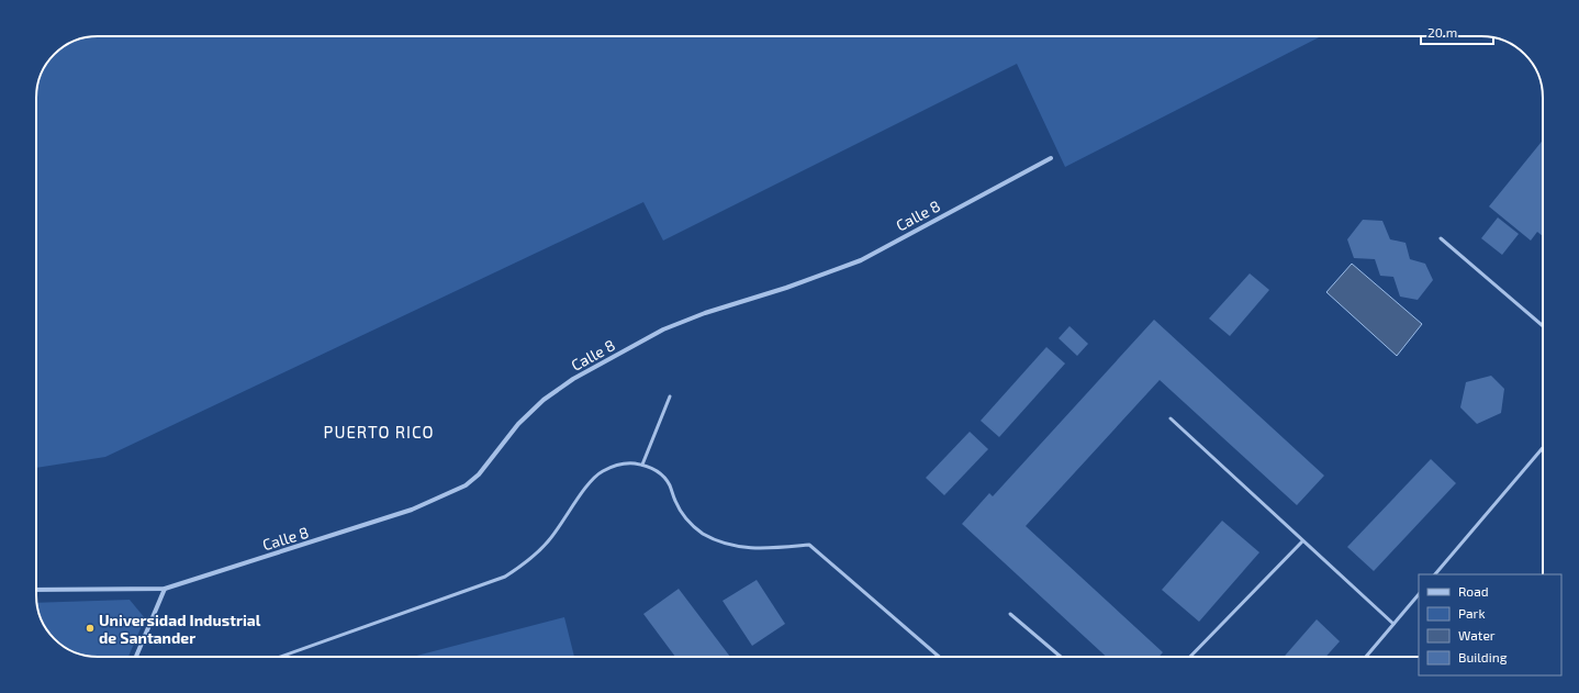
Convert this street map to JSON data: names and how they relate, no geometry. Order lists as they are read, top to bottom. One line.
{"streets":{"street":["Calle 8"]},"districts":["PUERTO RICO"],"places":["Universidad Industrial de Santander"],"legend":["Road","Park","Water","Building"],"scale_bar":"20 m"}
